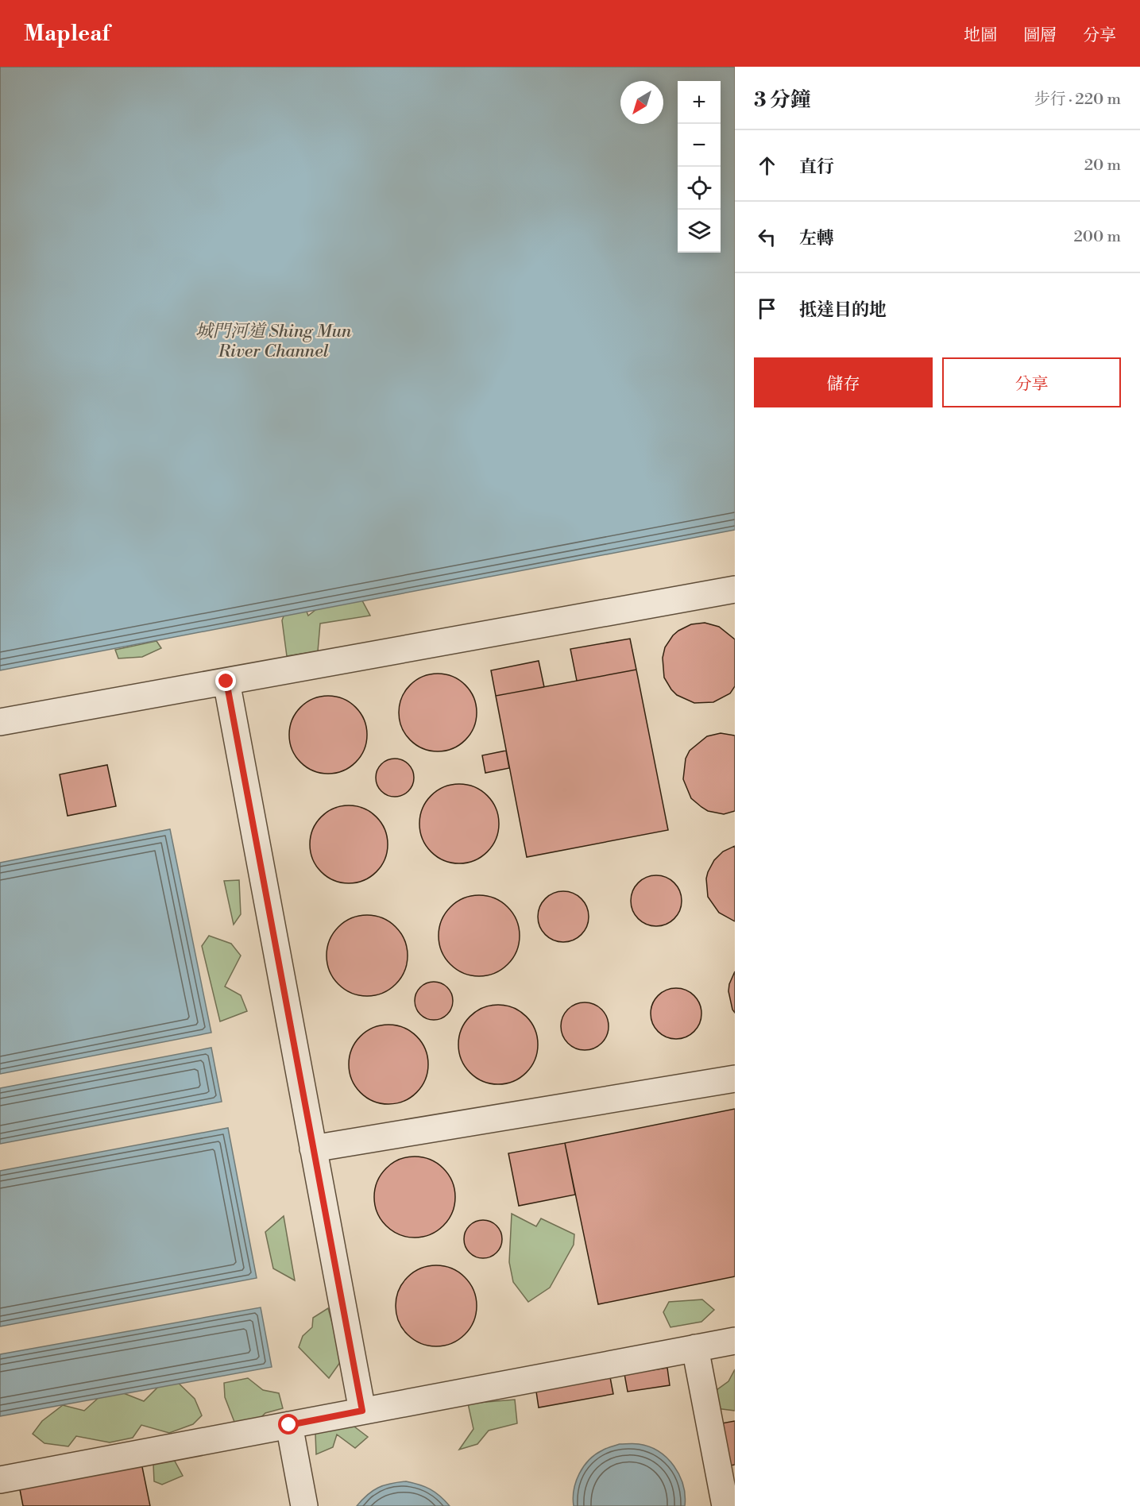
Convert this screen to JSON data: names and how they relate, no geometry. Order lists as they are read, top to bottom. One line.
{"water":["城門河道 Shing Mun River Channel"],"north":"bottom left","page":{"header":"Mapleaf","nav":["地圖","圖層","分享"],"heading":["3 分鐘","步行 · 220 m"],"map_buttons":["+","−"],"list":[["直行","20 m"],["左轉","200 m"],"抵達目的地"],"buttons":["儲存","分享"]}}
